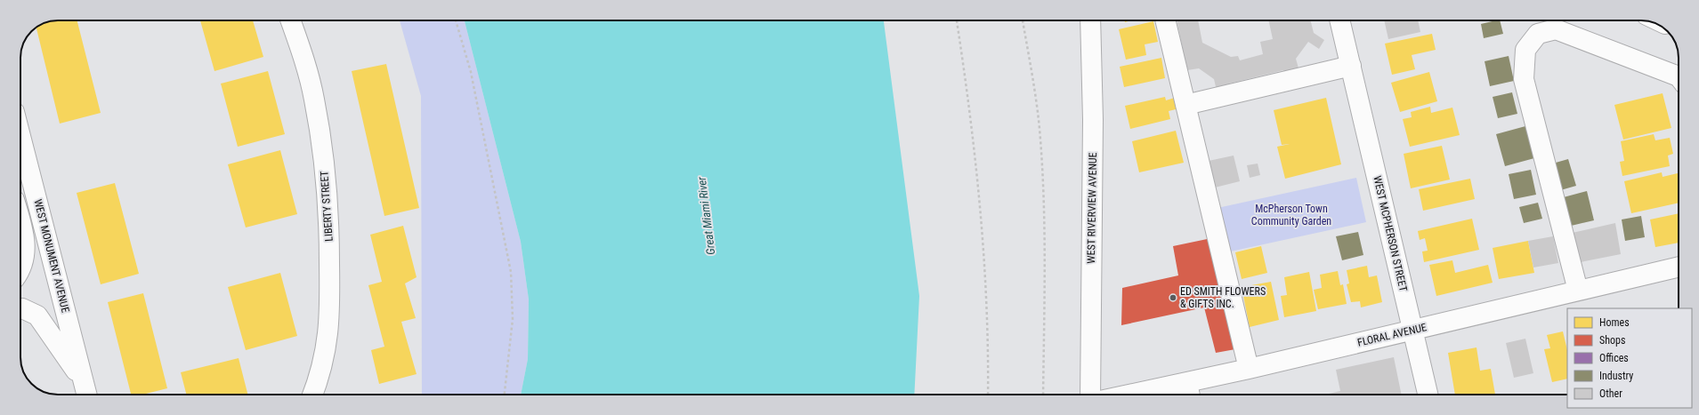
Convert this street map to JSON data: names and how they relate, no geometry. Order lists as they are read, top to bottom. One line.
{"streets":{"main road":["LIBERTY STREET","WEST RIVERVIEW AVENUE","WEST MCPHERSON STREET","WEST MONUMENT AVENUE","FLORAL AVENUE"]},"crossings":[["WEST MCPHERSON STREET","FLORAL AVENUE"]],"water":["Great Miami River"],"parks":["McPherson Town Community Garden"],"places":["ED SMITH FLOWERS & GIFTS INC."],"legend":["Homes","Shops","Offices","Industry","Other"]}
